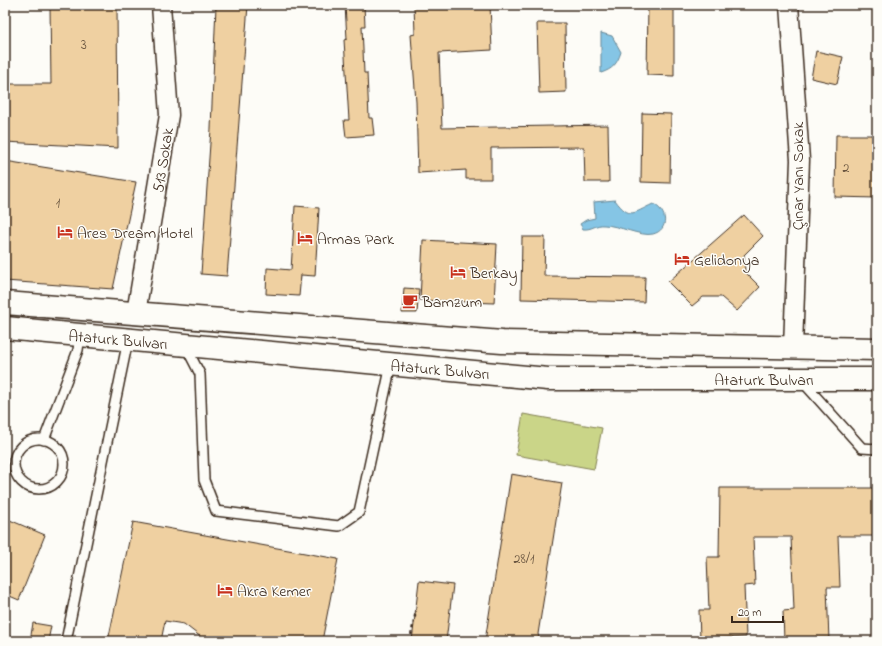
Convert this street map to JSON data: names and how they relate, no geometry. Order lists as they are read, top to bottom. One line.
{"streets":{"main road":["Ataturk Bulvarı"],"street":["513 Sokak","Çınar Yanı Sokak"]},"crossings":[["513 Sokak","Ataturk Bulvarı"],["Çınar Yanı Sokak","Ataturk Bulvarı"]],"places":{"hotel":["Ares Dream Hotel","Armas Park","Gelidonya","Berkay","Akra Kemer"],"cafe":["Bamzum"]},"house_numbers":["3","2","1","28/1"],"scale_bar":"20 m"}
